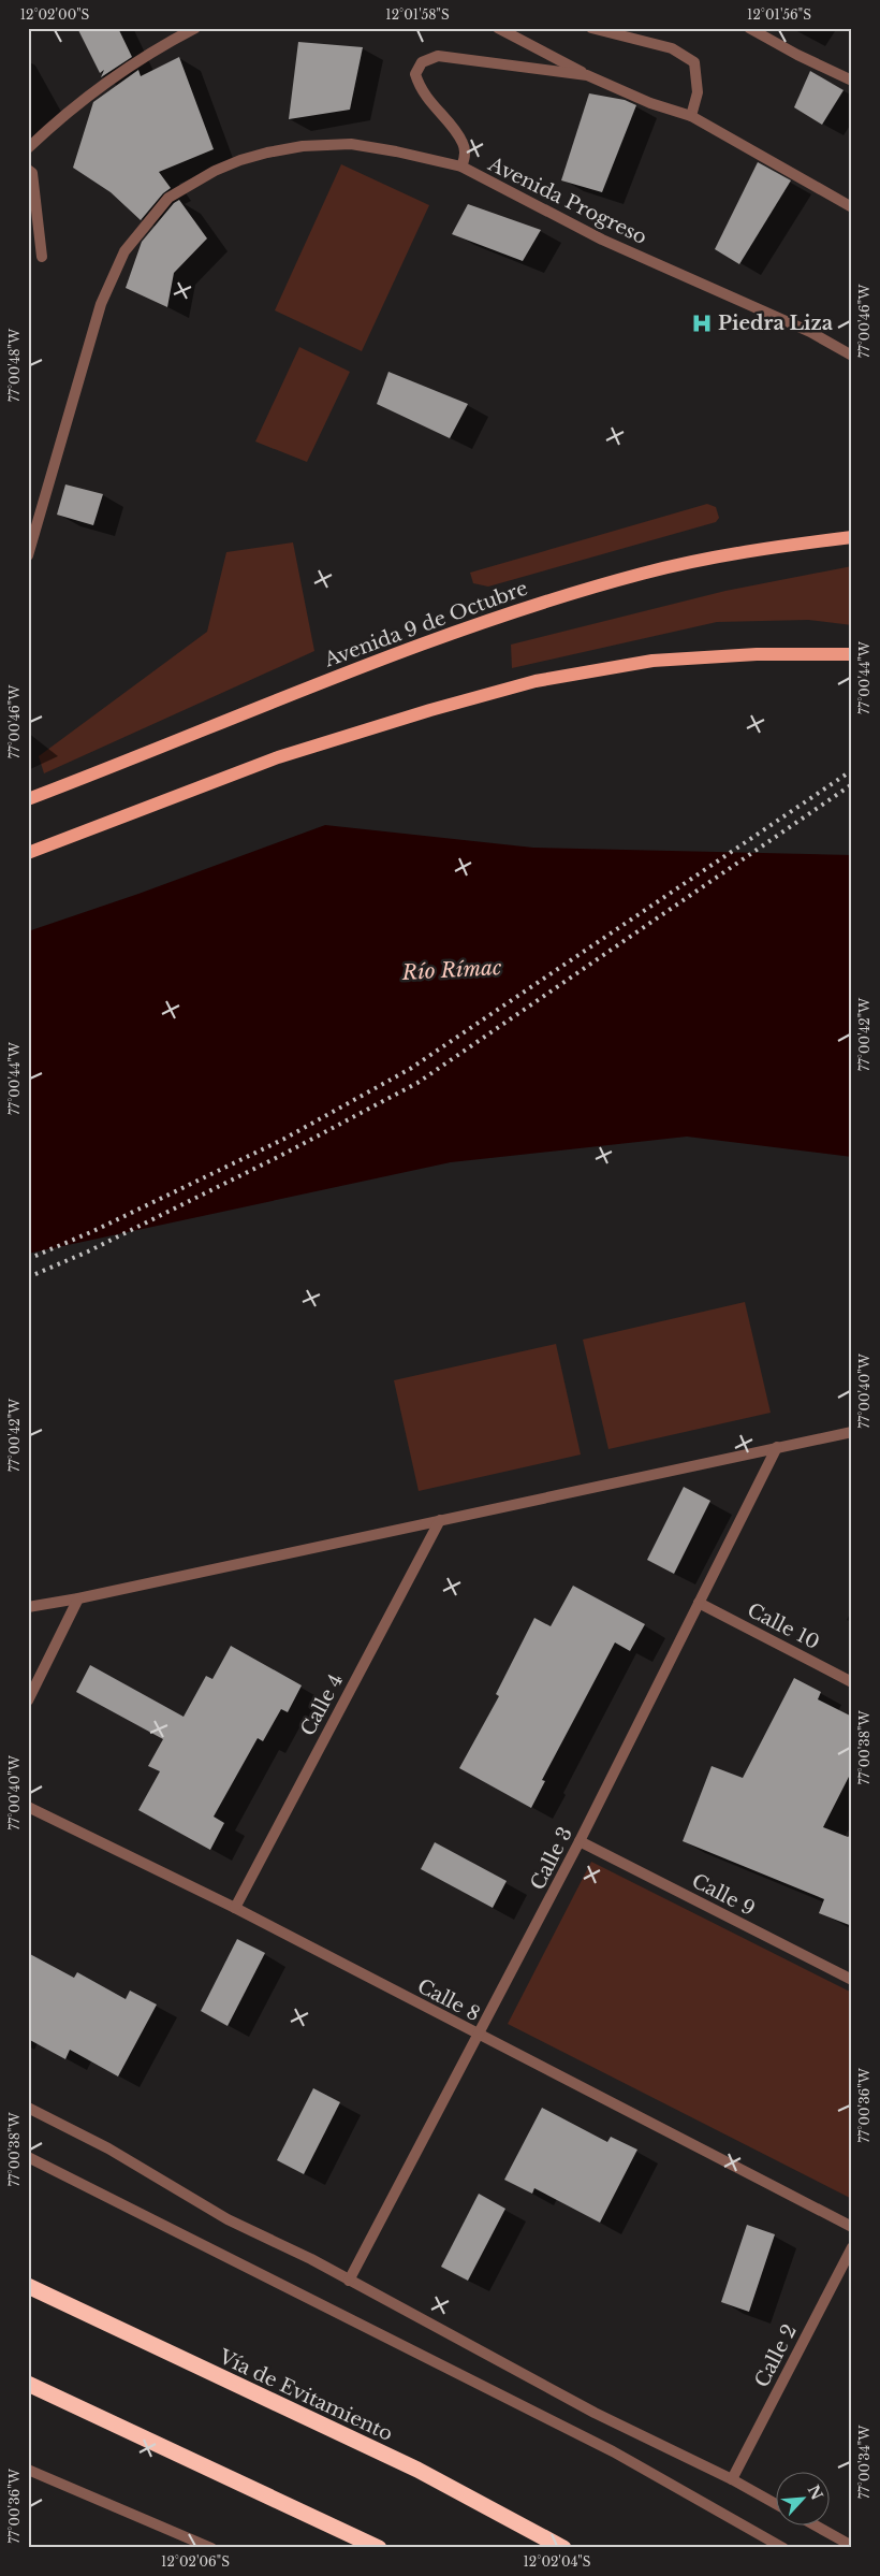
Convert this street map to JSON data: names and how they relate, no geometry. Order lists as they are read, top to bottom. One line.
{"streets":{"highway":["Vía de Evitamiento"],"main road":["Avenida 9 de Octubre"],"street":["Avenida Progreso","Calle 10","Calle 4","Calle 3","Calle 9","Calle 8","Calle 2"]},"crossings":[["Calle 10","Calle 3"],["Calle 4","Calle 8"],["Calle 3","Calle 9"],["Calle 3","Calle 8"]],"water":["Río Rímac"],"places":{"hospital":["Piedra Liza"]},"north":"top right","coordinates":["12°02'00\"S","12°01'58\"S","12°01'56\"S","77°00'46\"W","77°00'48\"W","77°00'44\"W","77°00'42\"W","77°00'40\"W","77°00'38\"W","77°00'36\"W","77°00'34\"W","12°02'06\"S","12°02'04\"S"]}
